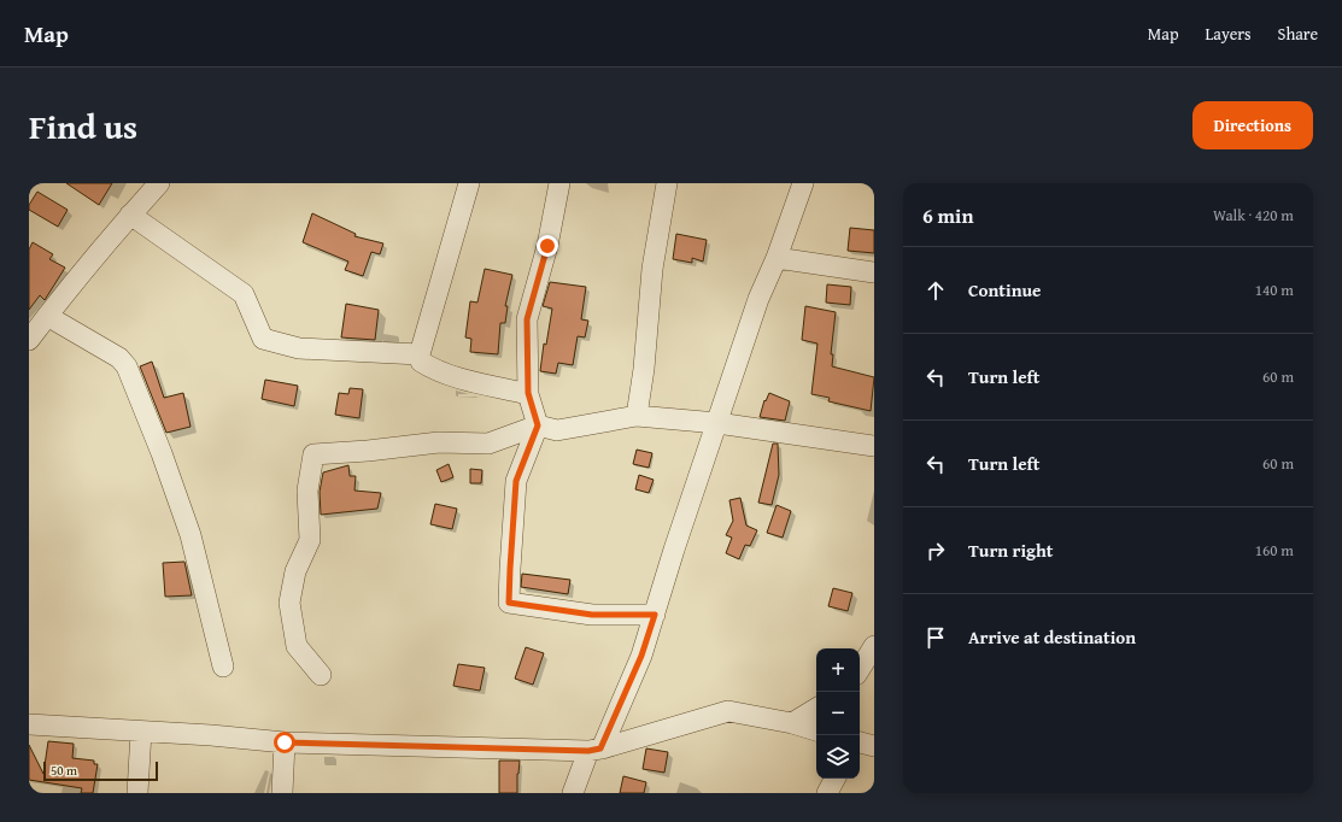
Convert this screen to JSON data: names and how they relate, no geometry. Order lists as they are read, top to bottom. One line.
{"scale_bar":"50 m","page":{"header":"Map","nav":["Map","Layers","Share"],"title":"Find us","buttons":"Directions","heading":["6 min","Walk · 420 m"],"list":[["Continue","140 m"],["Turn left","60 m"],["Turn left","60 m"],["Turn right","160 m"],"Arrive at destination"],"map_buttons":["+","−"],"scale":"50 m"}}
